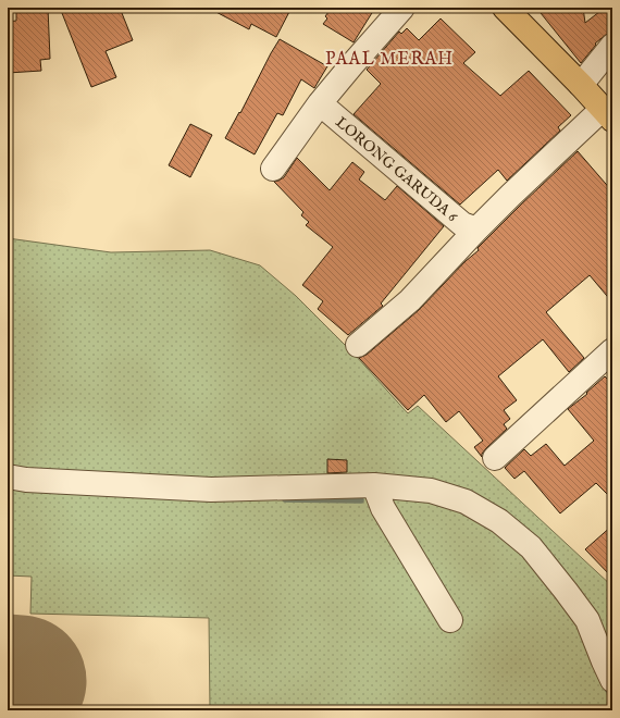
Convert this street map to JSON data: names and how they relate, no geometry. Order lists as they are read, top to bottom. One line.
{"streets":{"street":["LORONG GARUDA 6"]},"districts":["PAAL MERAH"]}
